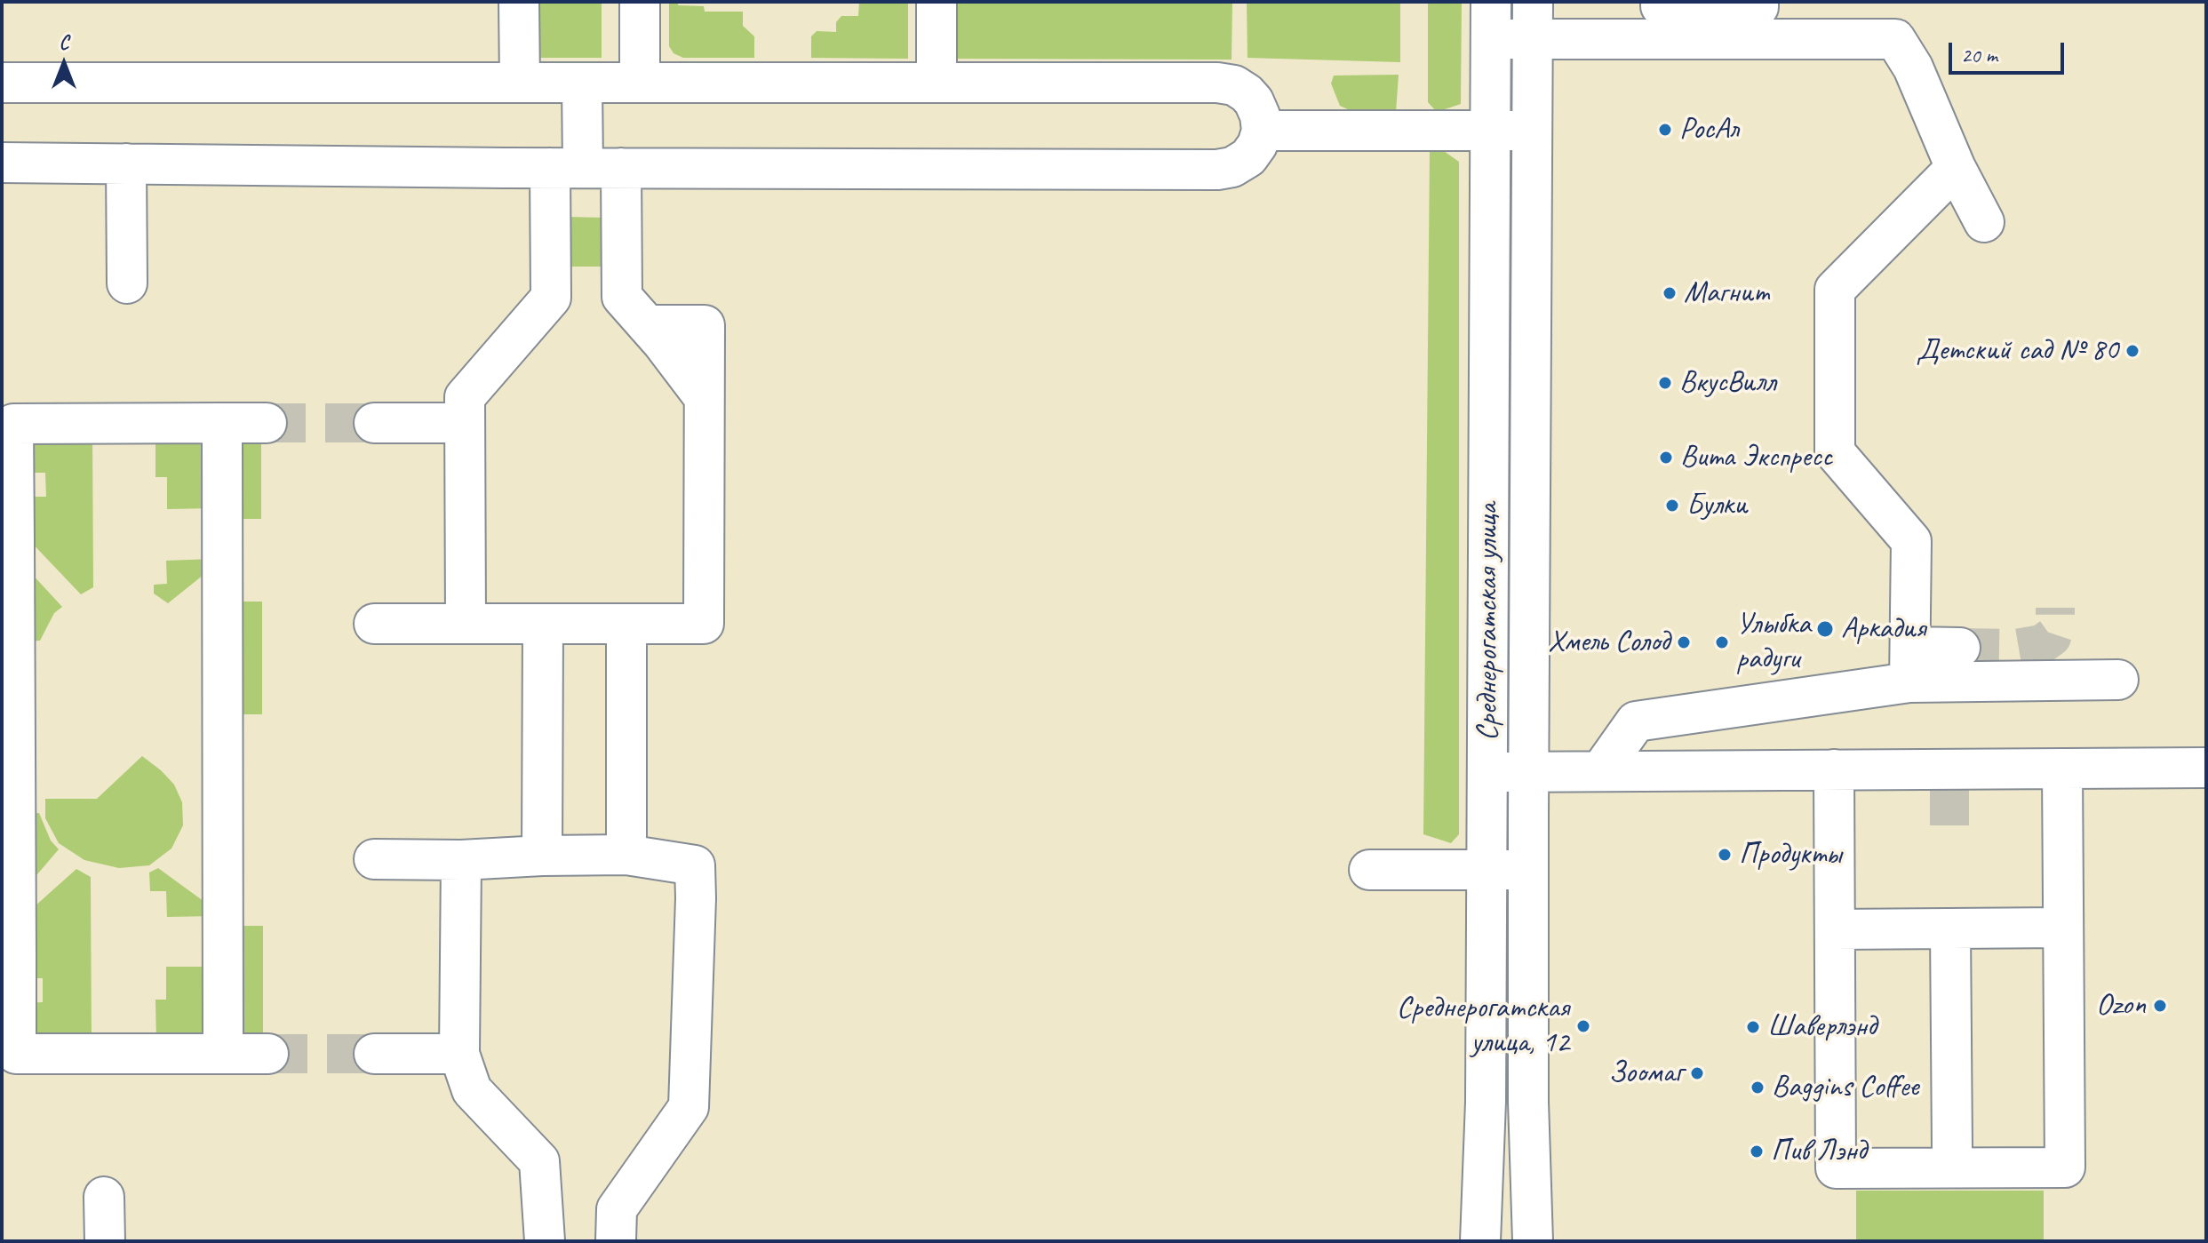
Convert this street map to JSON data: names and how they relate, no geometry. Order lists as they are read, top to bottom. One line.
{"streets":{"street":["Среднерогатская улица"]},"places":["РосАл","Магнит","Детский сад № 80","ВкусВилл","Вита Экспресс","Булки","Аркадия","Хмель Солод","Улыбка радуги","Продукты","Ozon","Среднерогатская улица, 12","Шаверлэнд","Зоомаг","Baggins Coffee","Пив Лэнд"],"scale_bar":"20 m","north":"top"}
